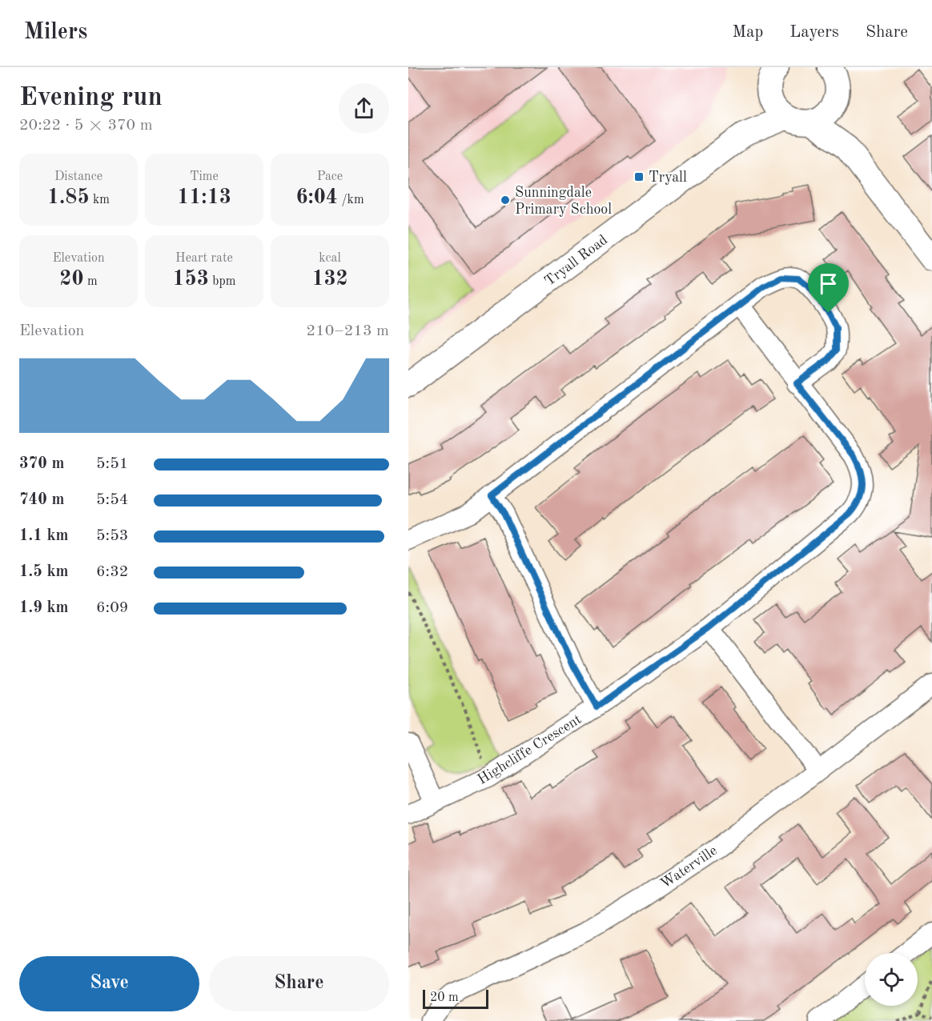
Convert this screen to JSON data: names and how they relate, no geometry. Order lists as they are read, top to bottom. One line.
{"streets":{"street":["Tryall Road","Highcliffe Crescent","Waterville"]},"places":{"transit":["Tryall"],"other":["Sunningdale Primary School"]},"scale_bar":"20 m","page":{"header":"Milers","nav":["Map","Layers","Share"],"heading":["Evening run","20:22 · 5 × 370 m"],"stats":[["Distance","1.85 km"],["Time","11:13"],["Pace","6:04 /km"],["Elevation","20 m"],["Heart rate","153 bpm"],["kcal","132"]],"chart":["Elevation","210–213 m"],"list":[{"name":"370 m","note":"5:51"},{"name":"740 m","note":"5:54"},{"name":"1.1 km","note":"5:53"},{"name":"1.5 km","note":"6:32"},{"name":"1.9 km","note":"6:09"}],"buttons":["Save","Share"],"scale":"20 m"}}
